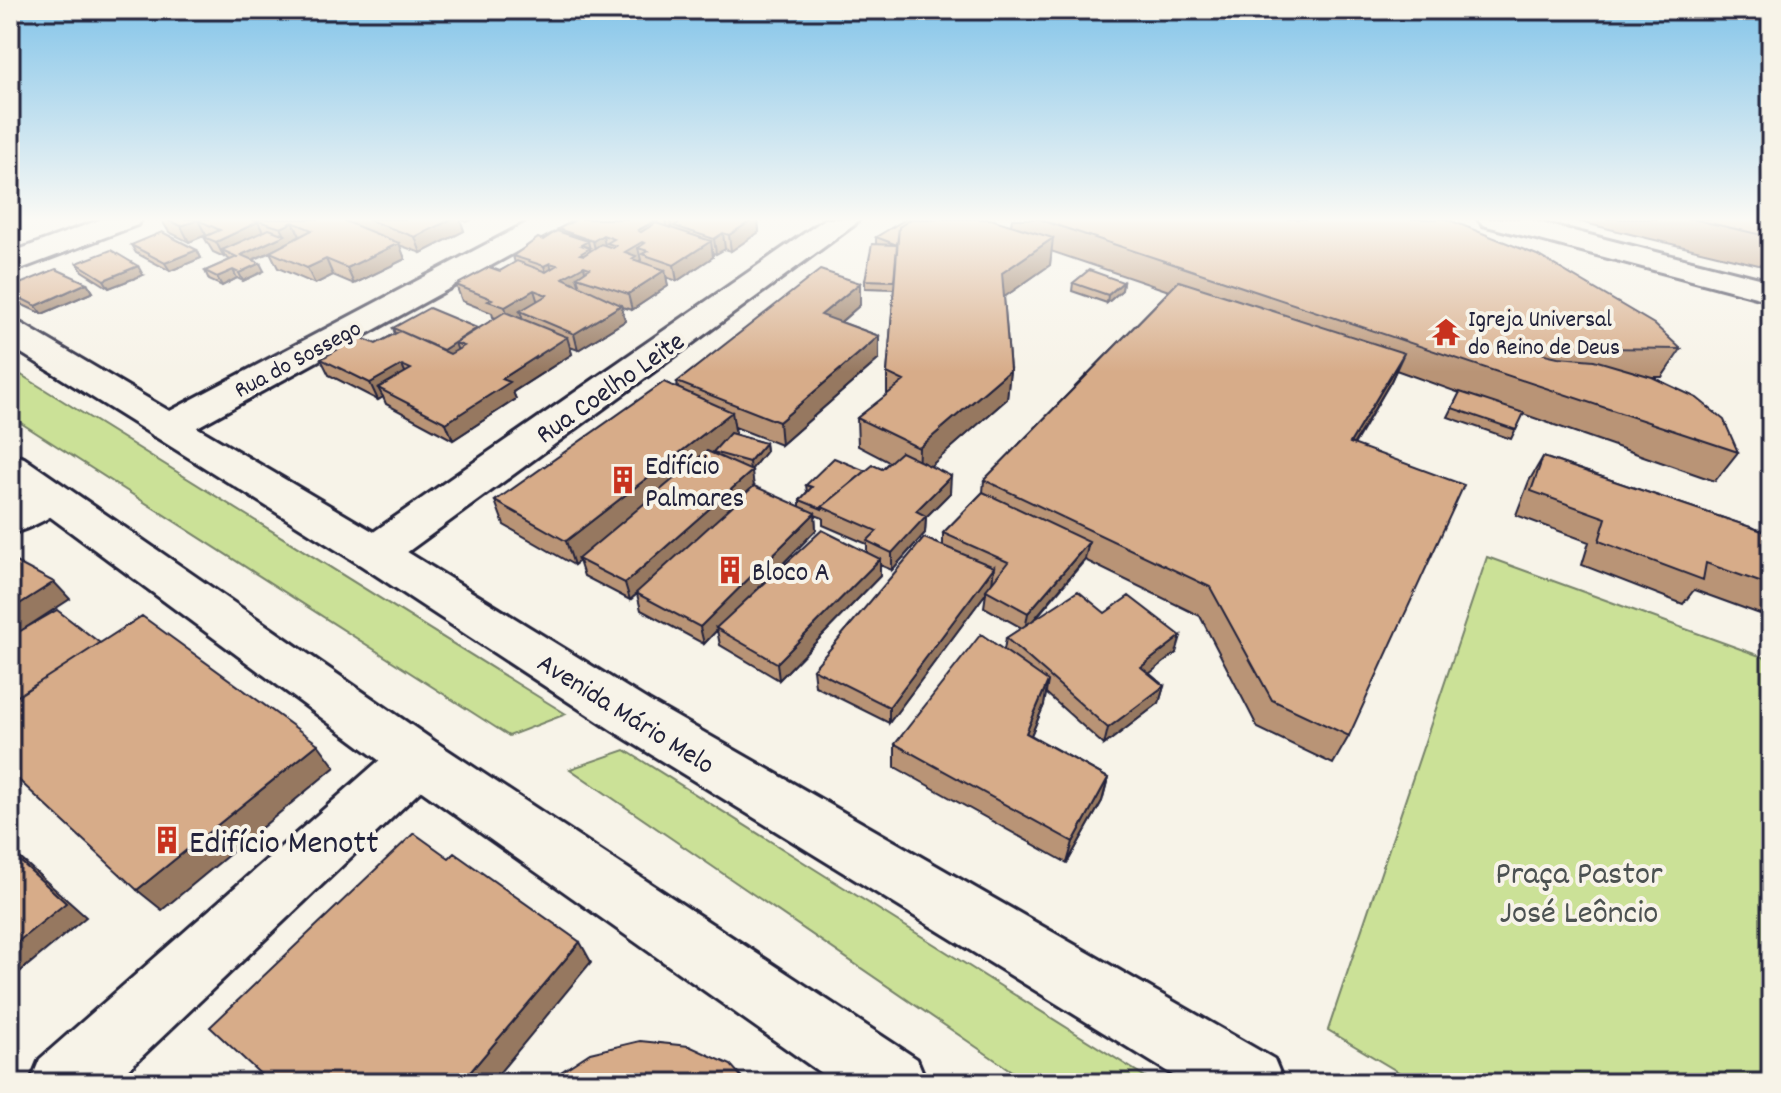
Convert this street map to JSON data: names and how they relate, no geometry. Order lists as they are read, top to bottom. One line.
{"streets":{"main road":["Rua do Sossego","Rua Coelho Leite","Avenida Mário Melo"]},"crossings":[["Rua do Sossego","Avenida Mário Melo"],["Rua Coelho Leite","Avenida Mário Melo"]],"parks":["Praça Pastor José Leôncio"],"places":{"temple":["Igreja Universal do Reino de Deus"],"building":["Edifício Palmares","Bloco A","Edifício Menott"]}}
